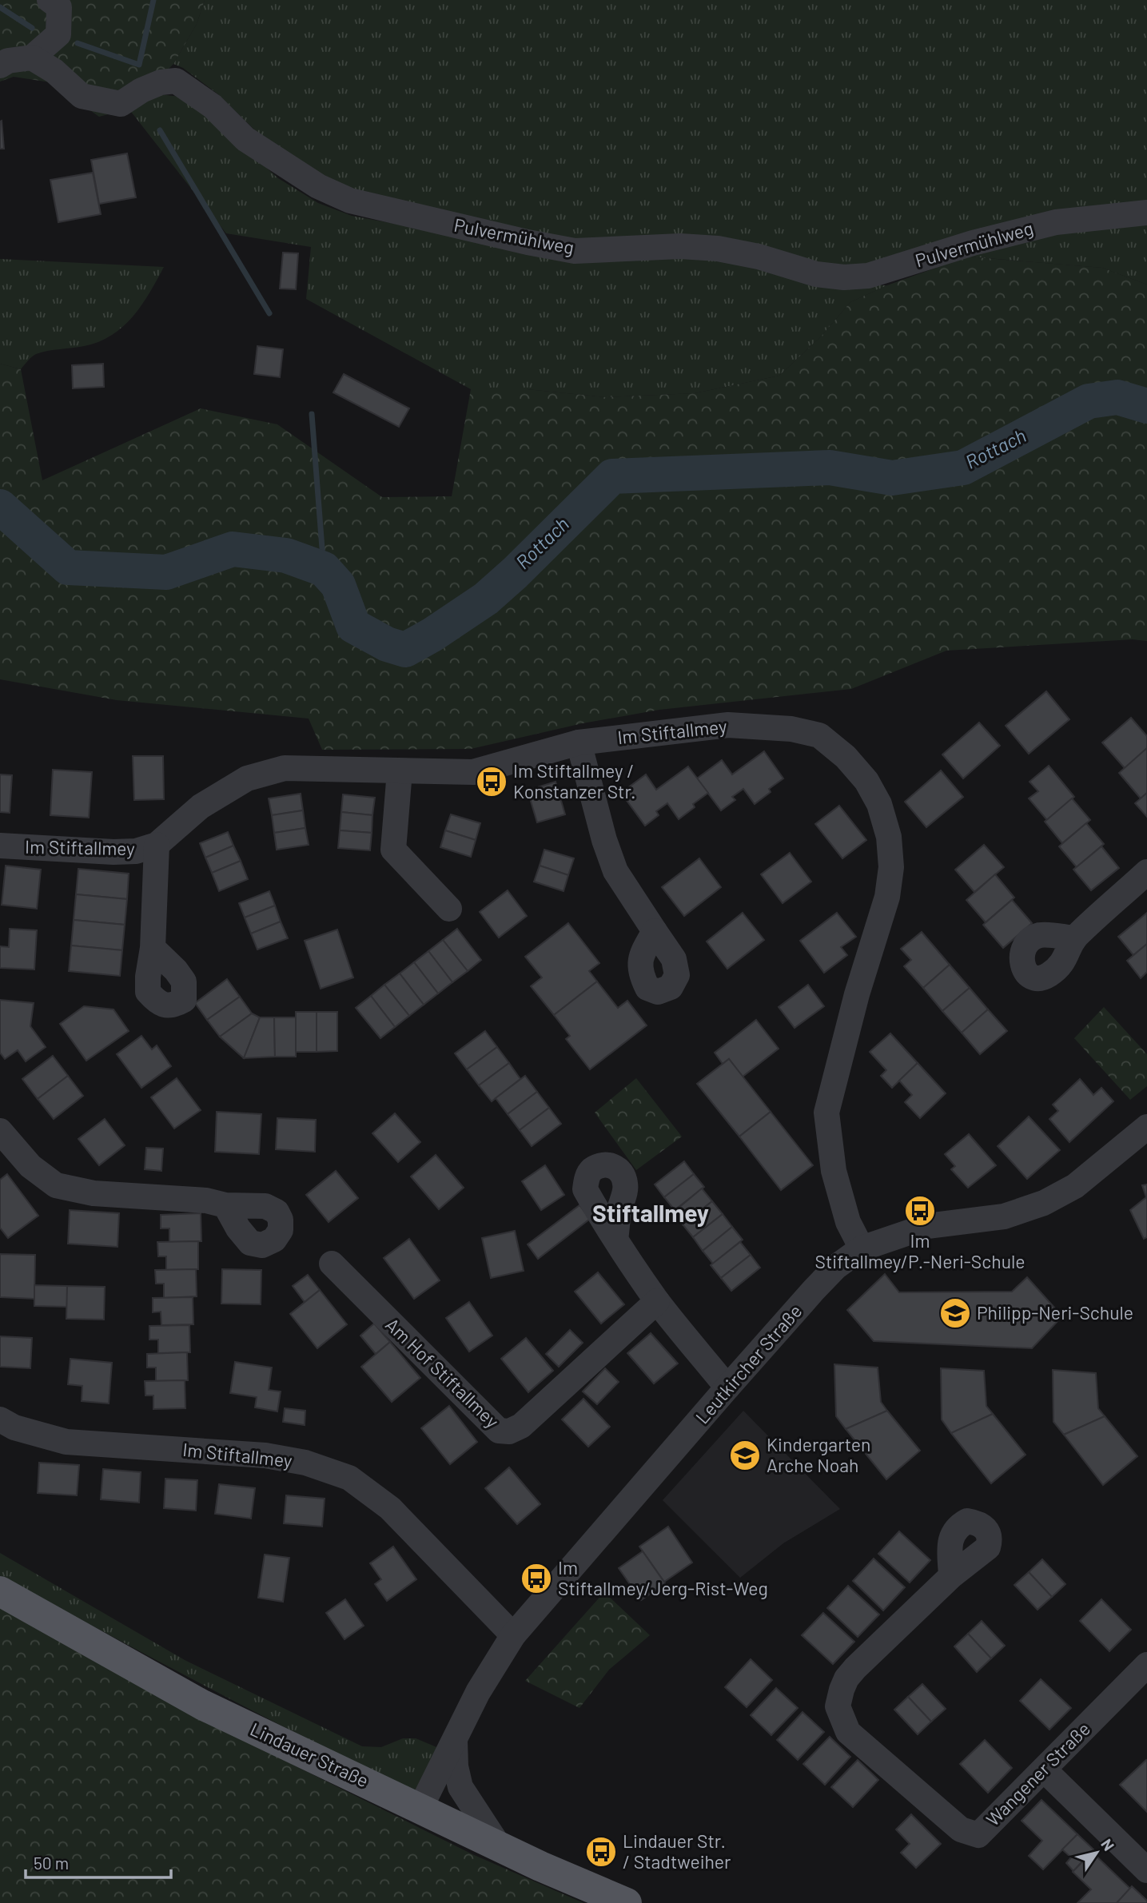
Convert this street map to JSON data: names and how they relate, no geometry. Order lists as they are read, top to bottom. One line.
{"streets":{"main road":["Lindauer Straße"],"street":["Pulvermühlweg","Im Stiftallmey","Leutkircher Straße","Am Hof Stiftallmey","Wangener Straße"]},"crossings":[["Im Stiftallmey","Leutkircher Straße"],["Leutkircher Straße","Lindauer Straße"]],"districts":["Stiftallmey"],"water":["Rottach"],"places":{"bus stop":["Im Stiftallmey / Konstanzer Str.","Im Stiftallmey/P.-Neri-Schule","Im Stiftallmey/Jerg-Rist-Weg","Lindauer Str. / Stadtweiher"],"school or university":["Philipp-Neri-Schule","Kindergarten Arche Noah"]},"scale_bar":"50 m","north":"top right"}
